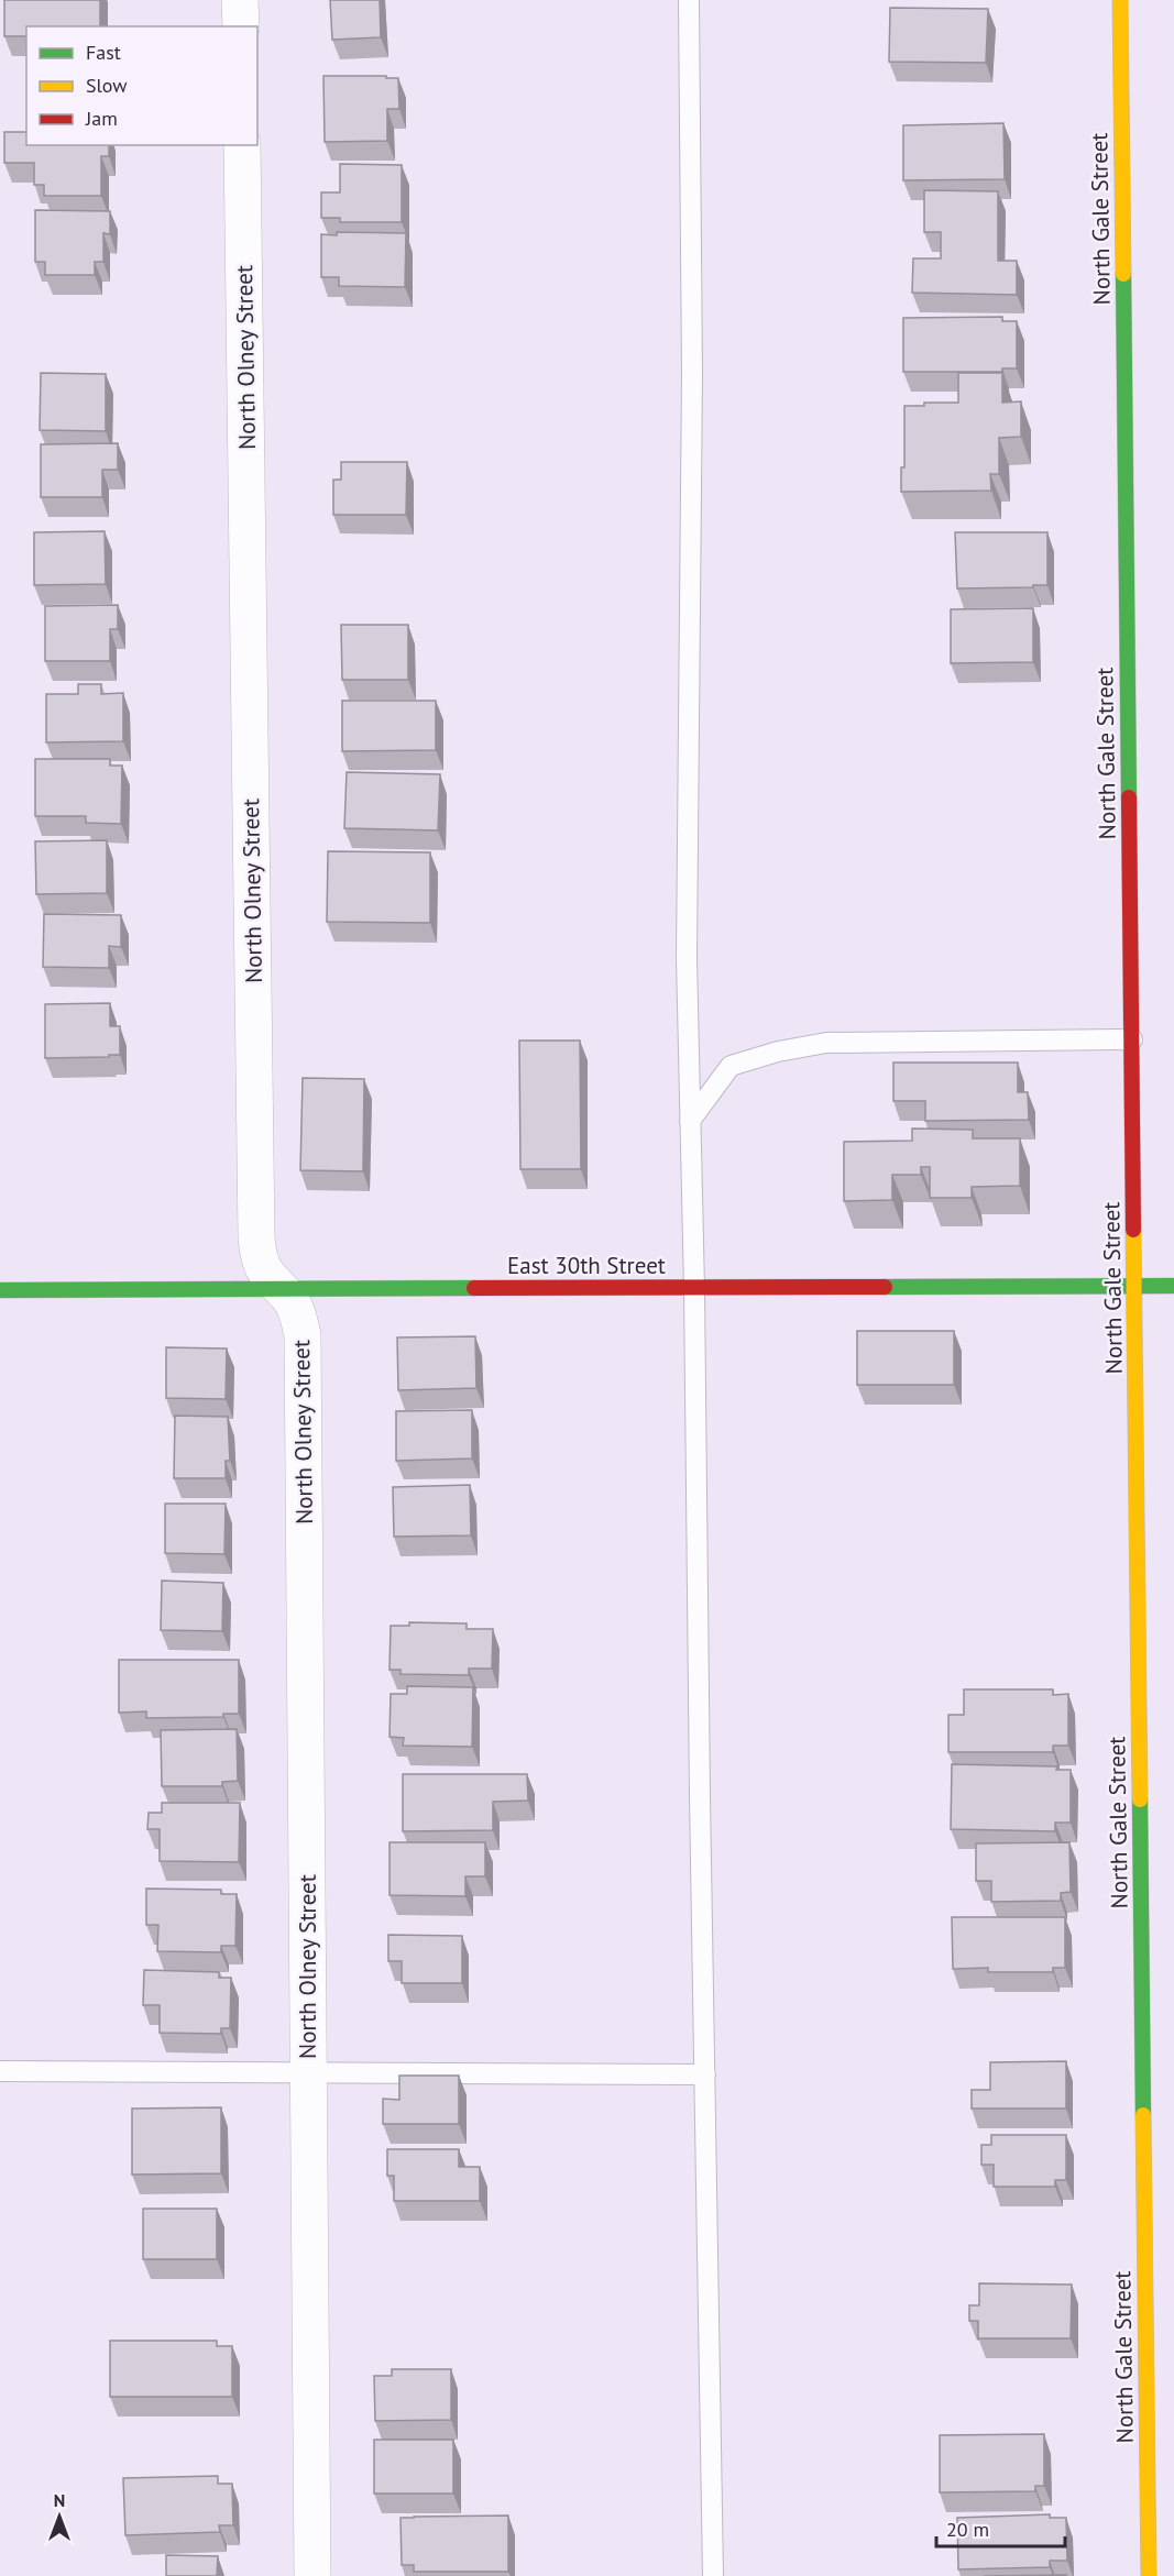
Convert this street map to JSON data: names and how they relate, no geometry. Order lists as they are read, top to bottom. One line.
{"streets":{"street":["North Gale Street","North Olney Street","East 30th Street"]},"crossings":[["North Gale Street","East 30th Street"],["North Olney Street","East 30th Street"]],"legend":["Fast","Slow","Jam"],"scale_bar":"20 m","north":"top"}
